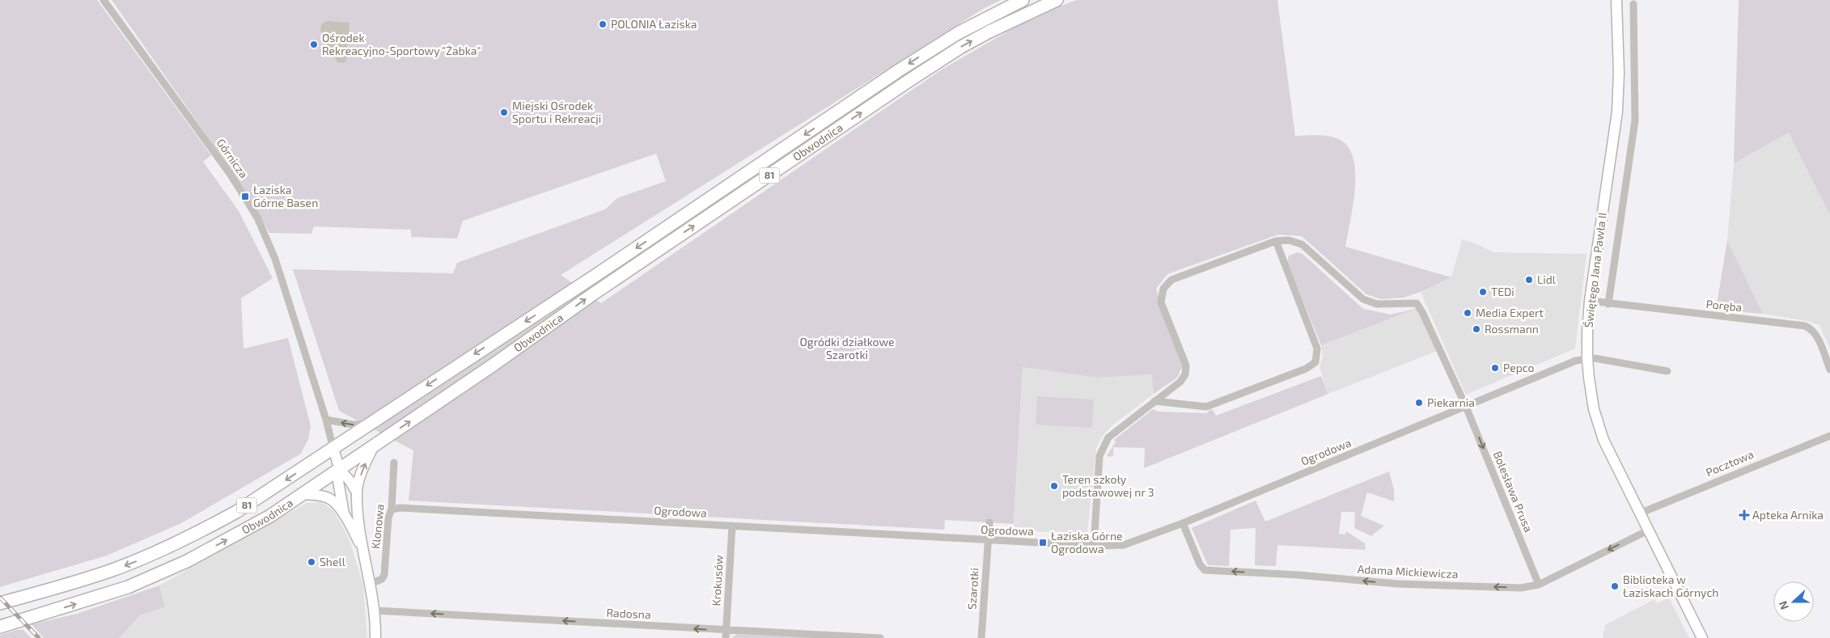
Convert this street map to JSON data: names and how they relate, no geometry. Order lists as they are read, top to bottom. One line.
{"streets":{"main road":["Obwodnica","81"],"street":["Górnicza","Świętego Jana Pawła II","Poręba","Ogrodowa","Pocztowa","Bolesława Prusa","Klonowa","Adama Mickiewicza","Krokusów","Szarotki","Radosna"]},"crossings":[["Obwodnica","Górnicza"],["Świętego Jana Pawła II","Poręba"],["Świętego Jana Pawła II","Ogrodowa"],["Świętego Jana Pawła II","Pocztowa"],["Świętego Jana Pawła II","Adama Mickiewicza"],["Ogrodowa","Bolesława Prusa"],["Ogrodowa","Klonowa"],["Ogrodowa","Adama Mickiewicza"],["Ogrodowa","Krokusów"],["Ogrodowa","Szarotki"],["Bolesława Prusa","Adama Mickiewicza"],["Krokusów","Radosna"]],"one_way":["Bolesława Prusa","Adama Mickiewicza","Radosna"],"parks":["Ogródki działkowe Szarotki"],"places":{"other":["POLONIA Łaziska","Ośrodek Rekreacyjno-Sportowy \"Żabka\"","Miejski Ośrodek Sportu i Rekreacji","Lidl","TEDi","Media Expert","Rossmann","Pepco","Piekarnia","Teren szkoły podstawowej nr 3","Shell","Biblioteka w Łaziskach Górnych"],"transit":["Łaziska Górne Basen","Łaziska Górne Ogrodowa"],"health":["Apteka Arnika"]},"north":"left"}
